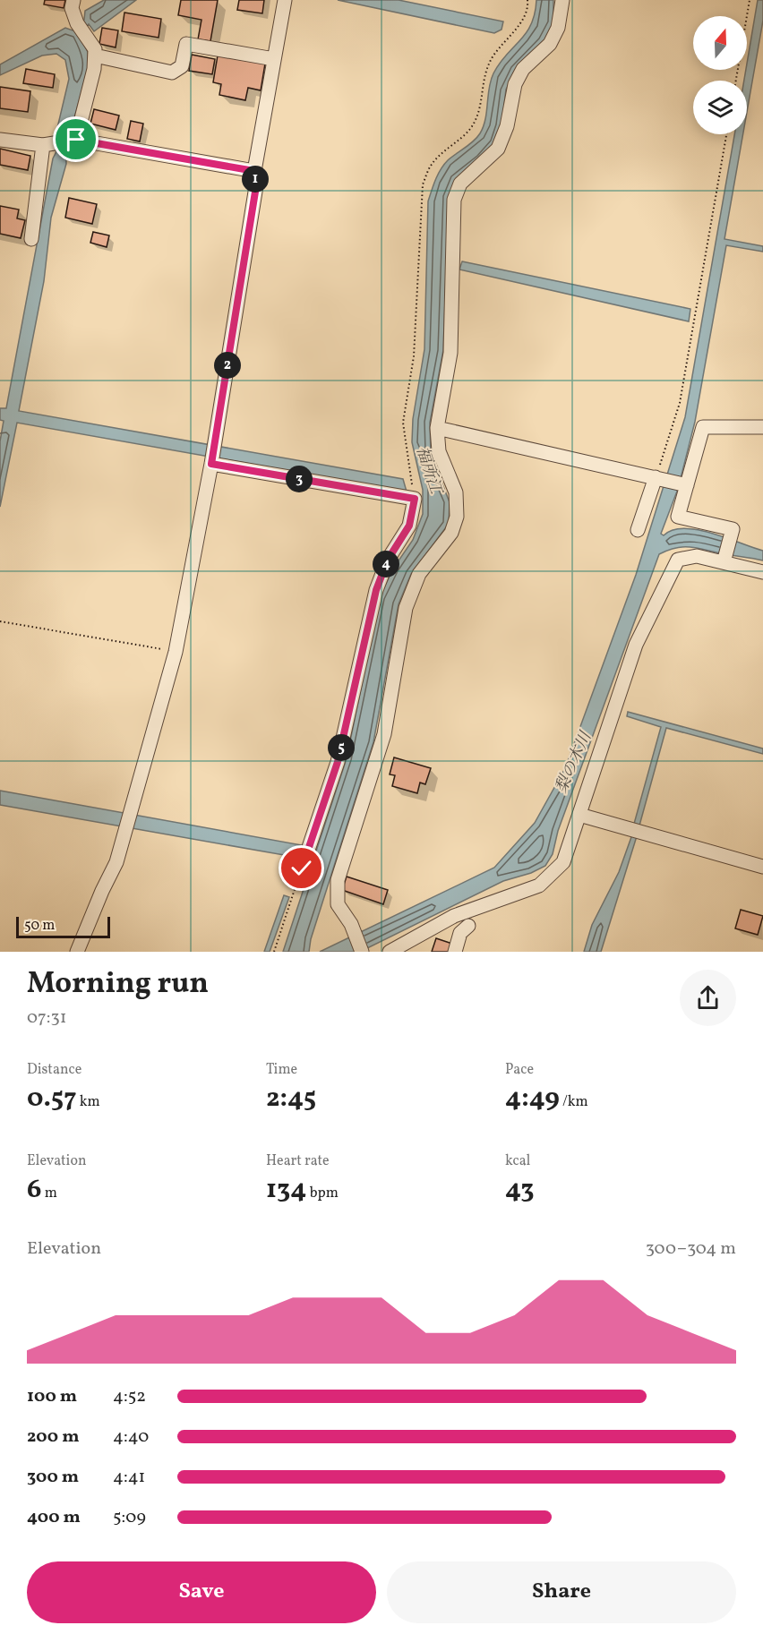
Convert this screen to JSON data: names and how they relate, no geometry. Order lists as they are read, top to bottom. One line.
{"water":["福所江","梨の木川"],"scale_bar":"50 m","north":"top","page":{"pins":["1","2","3","4","5"],"scale":"50 m","heading":["Morning run","07:31"],"stats":[["Distance","0.57 km"],["Time","2:45"],["Pace","4:49 /km"],["Elevation","6 m"],["Heart rate","134 bpm"],["kcal","43"]],"chart":["Elevation","300–304 m"],"list":[{"name":"100 m","note":"4:52"},{"name":"200 m","note":"4:40"},{"name":"300 m","note":"4:41"},{"name":"400 m","note":"5:09"}],"buttons":["Save","Share"]}}
